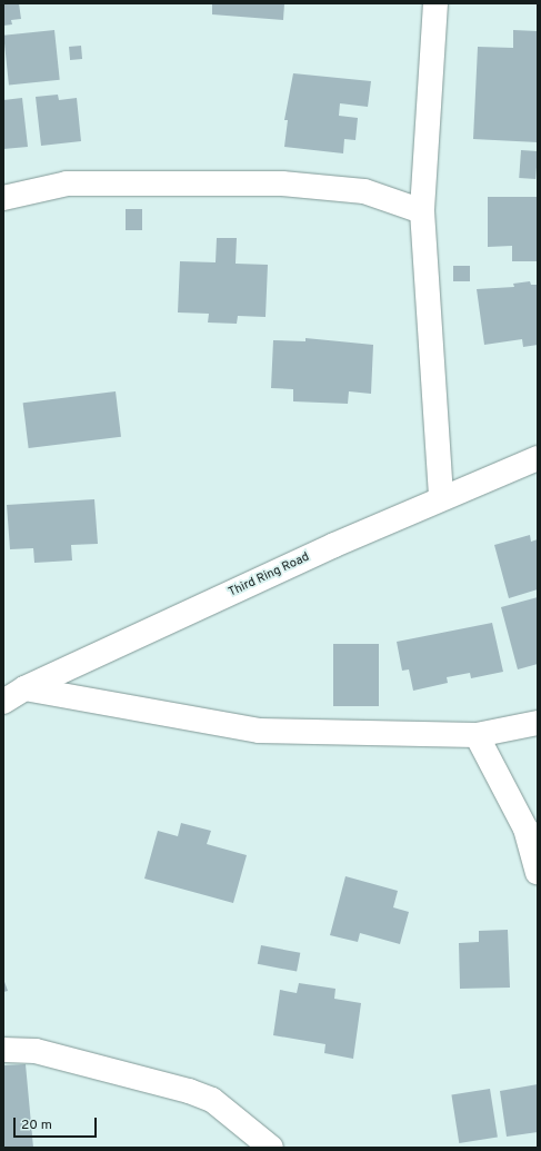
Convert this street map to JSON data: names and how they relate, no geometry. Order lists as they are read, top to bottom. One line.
{"streets":{"street":["Third Ring Road"]},"scale_bar":"20 m"}
